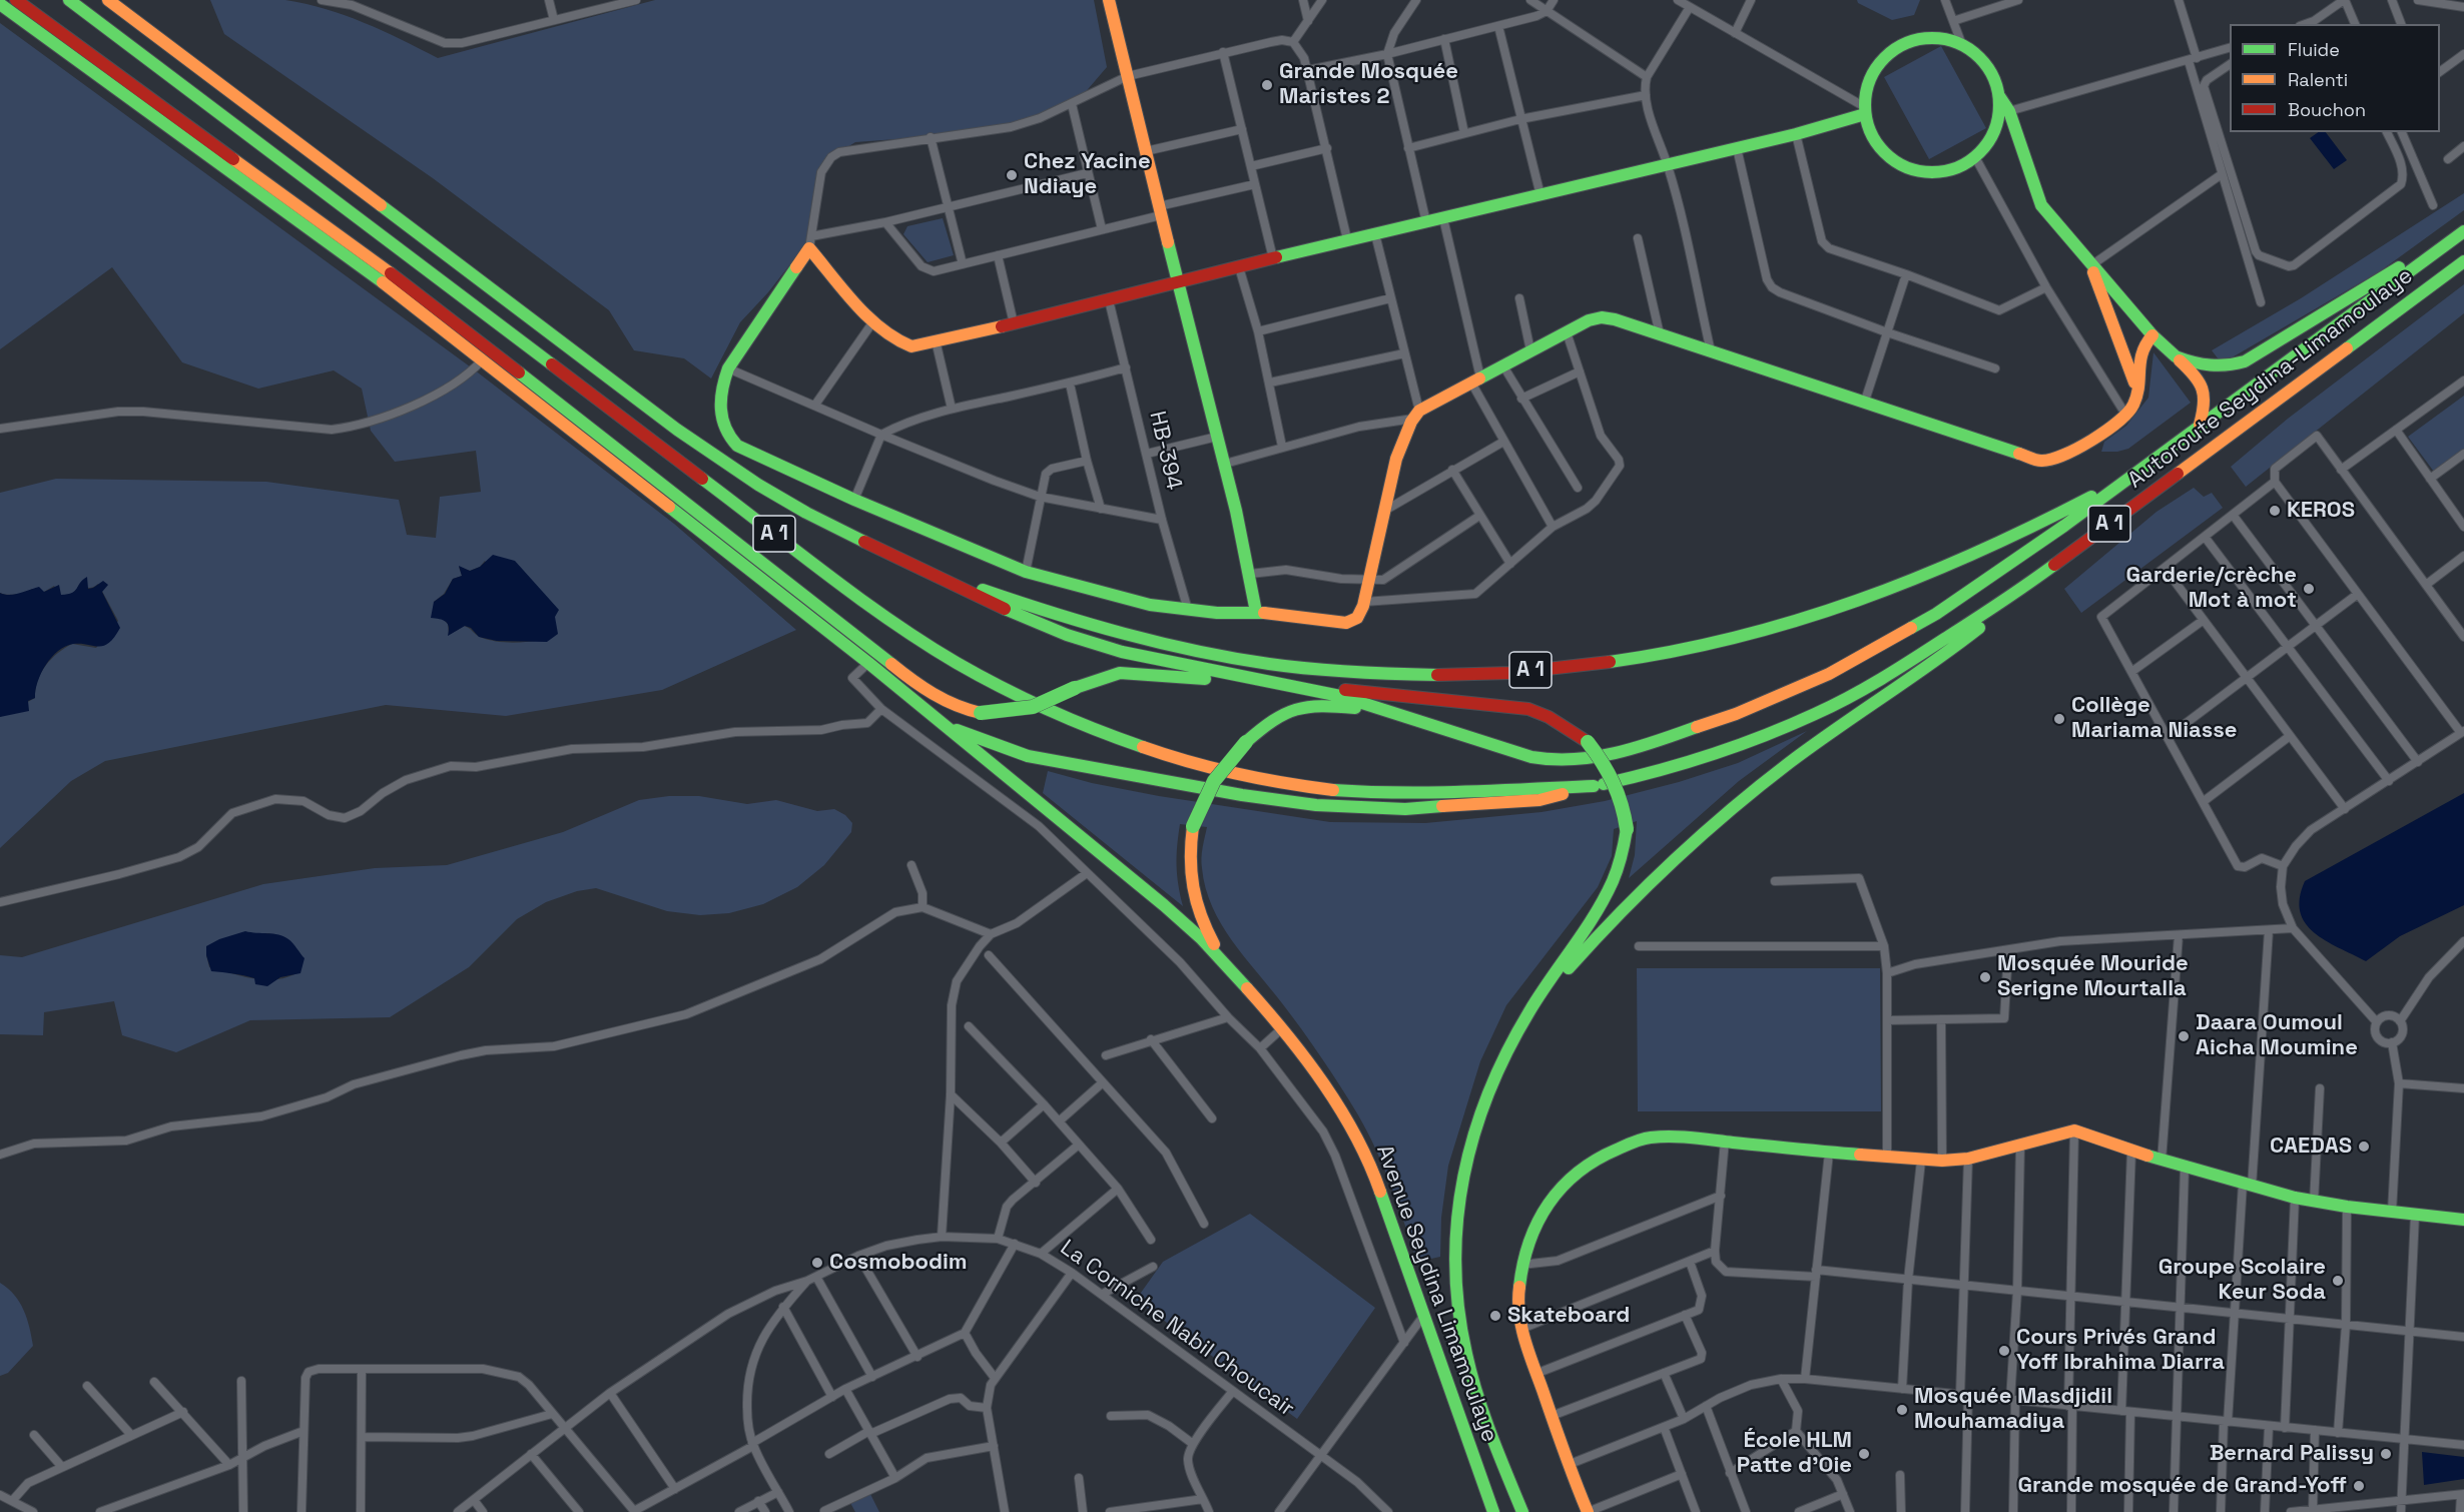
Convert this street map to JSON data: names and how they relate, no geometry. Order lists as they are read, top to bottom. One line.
{"streets":{"main road":["Autoroute Seydina-Limamoulaye","A 1","Avenue Seydina Limamoulaye"],"street":["HB-394","La Corniche Nabil Choucair"]},"crossings":[["Autoroute Seydina-Limamoulaye","A 1"]],"places":["Grande Mosquée Maristes 2","Chez Yacine Ndiaye","KEROS","Garderie/crèche Mot à mot","Collège Mariama Niasse","Mosquée Mouride Serigne Mourtalla","Daara Oumoul Aicha Moumine","CAEDAS","Cosmobodim","Groupe Scolaire Keur Soda","Skateboard","Cours Privés Grand Yoff Ibrahima Diarra","Mosquée Masdjidil Mouhamadiya","École HLM Patte d'Oie","Bernard Palissy","Grande mosquée de Grand-Yoff"],"legend":["Fluide","Ralenti","Bouchon"]}
